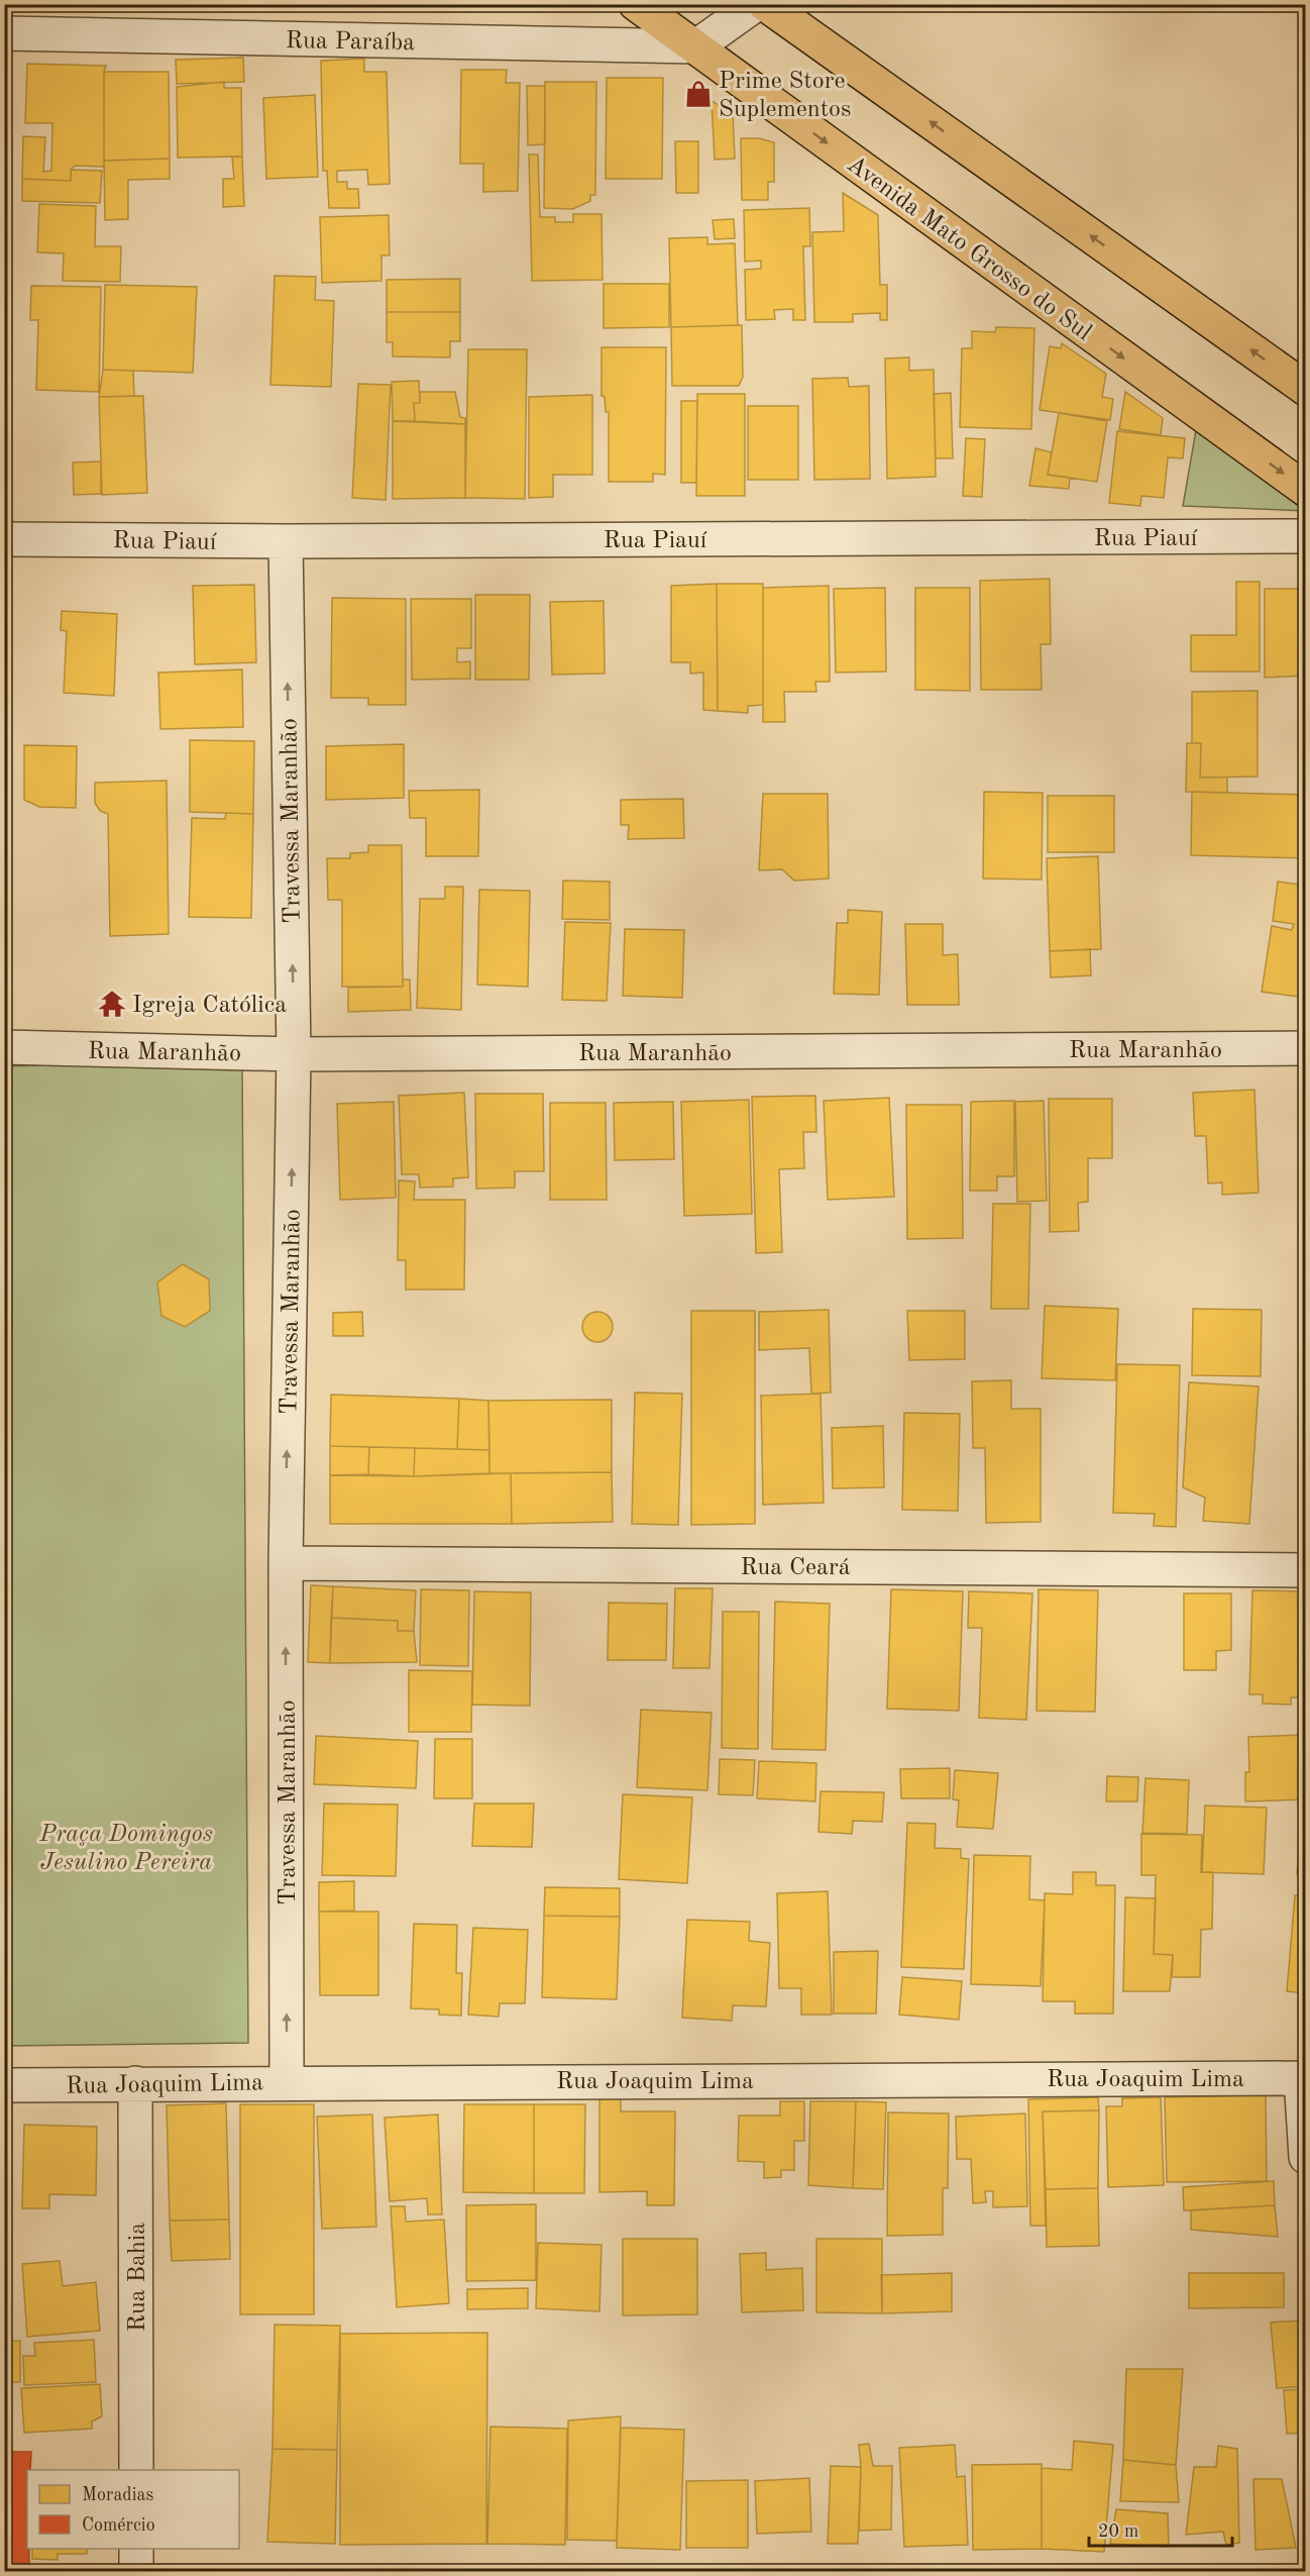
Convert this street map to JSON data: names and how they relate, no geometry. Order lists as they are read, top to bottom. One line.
{"streets":{"main road":["Avenida Mato Grosso do Sul"],"street":["Rua Paraíba","Rua Piauí","Travessa Maranhão","Rua Maranhão","Rua Ceará","Rua Joaquim Lima","Rua Bahia"]},"crossings":[["Rua Paraíba","Avenida Mato Grosso do Sul"],["Rua Piauí","Travessa Maranhão"],["Travessa Maranhão","Rua Maranhão"],["Travessa Maranhão","Rua Ceará"],["Travessa Maranhão","Rua Joaquim Lima"],["Rua Joaquim Lima","Rua Bahia"]],"one_way":["Travessa Maranhão"],"parks":["Praça Domingos Jesulino Pereira"],"places":{"shop":["Prime Store Suplementos"],"temple":["Igreja Católica"]},"legend":["Moradias","Comércio"],"scale_bar":"20 m"}
